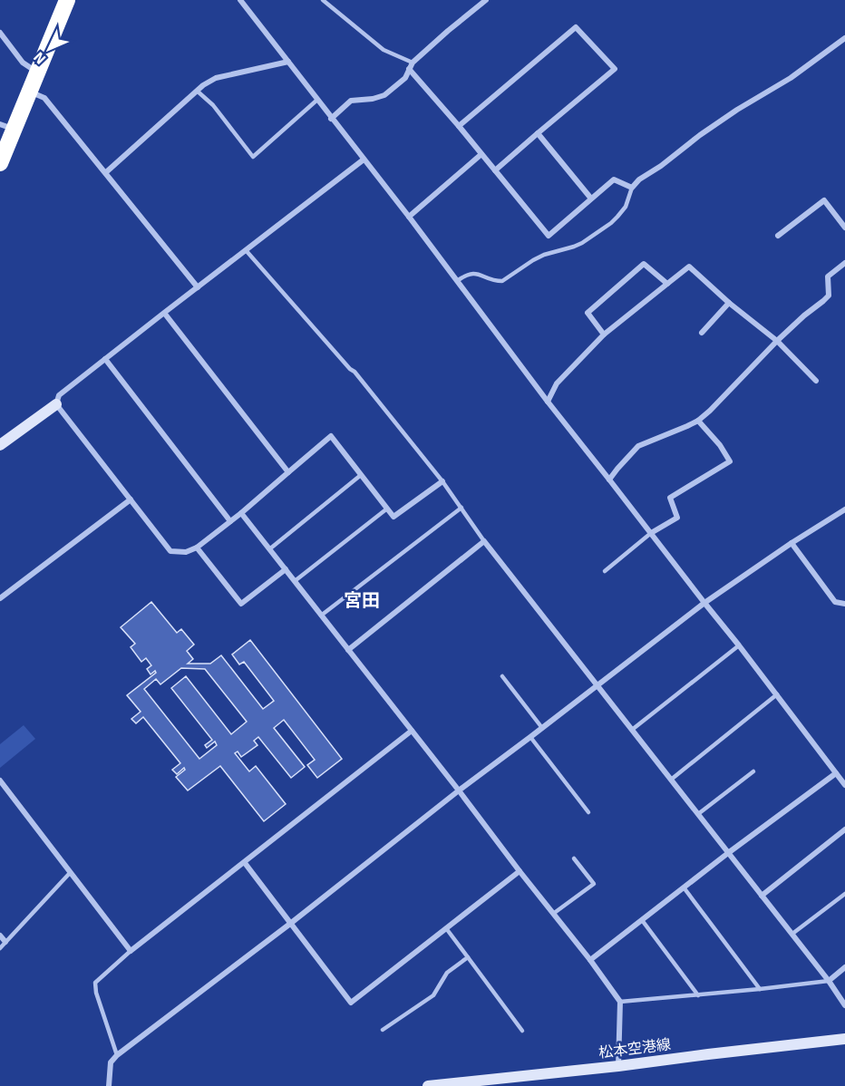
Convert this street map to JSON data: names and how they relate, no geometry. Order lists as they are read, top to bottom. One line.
{"streets":{"main road":["松本空港線"]},"districts":["宮田"],"north":"bottom left"}
